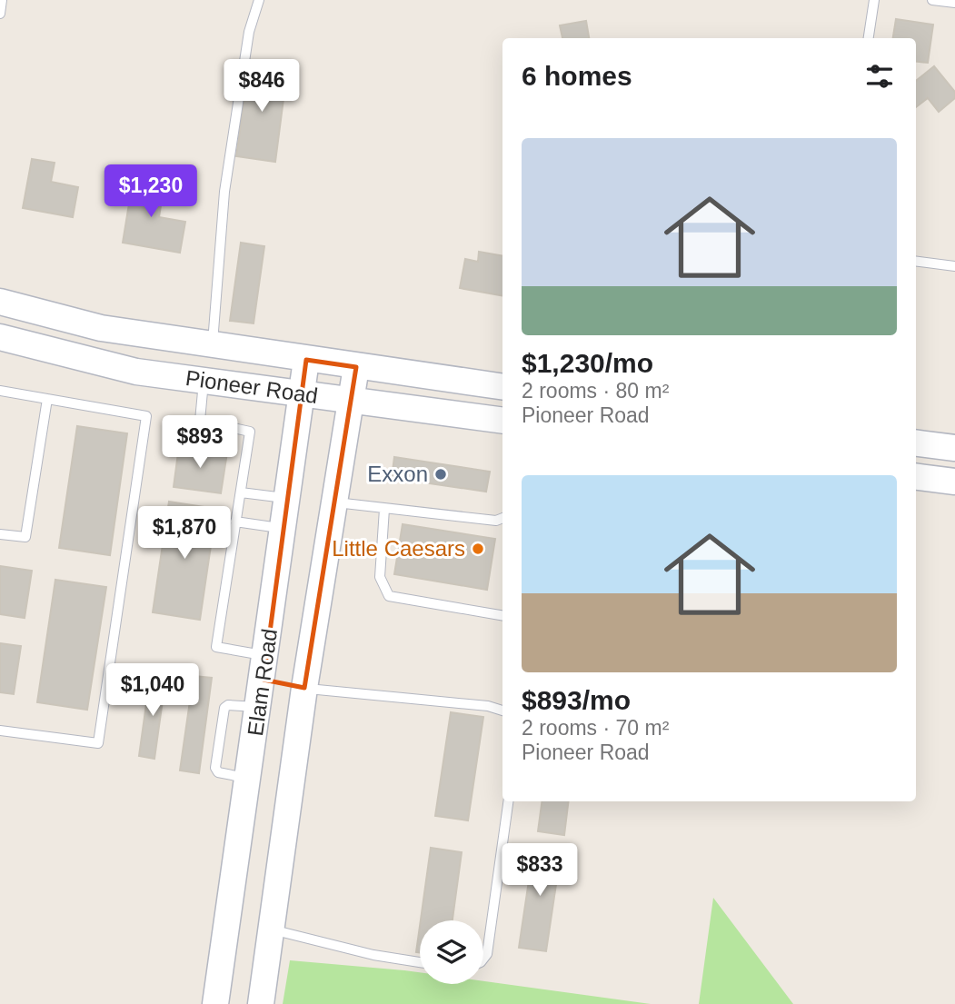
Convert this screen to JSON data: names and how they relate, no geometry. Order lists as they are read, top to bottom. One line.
{"streets":{"main road":["Pioneer Road","Elam Road"]},"crossings":[["Pioneer Road","Elam Road"]],"places":["Exxon","Little Caesars"],"page":{"heading":"6 homes","price":["$846","$1,230","$893","$1,870","$1,040","$833"],"list":[{"name":"$1,230/mo","note":"2 rooms · 80 m² · Pioneer Road"},{"name":"$893/mo","note":"2 rooms · 70 m² · Pioneer Road"}]}}
